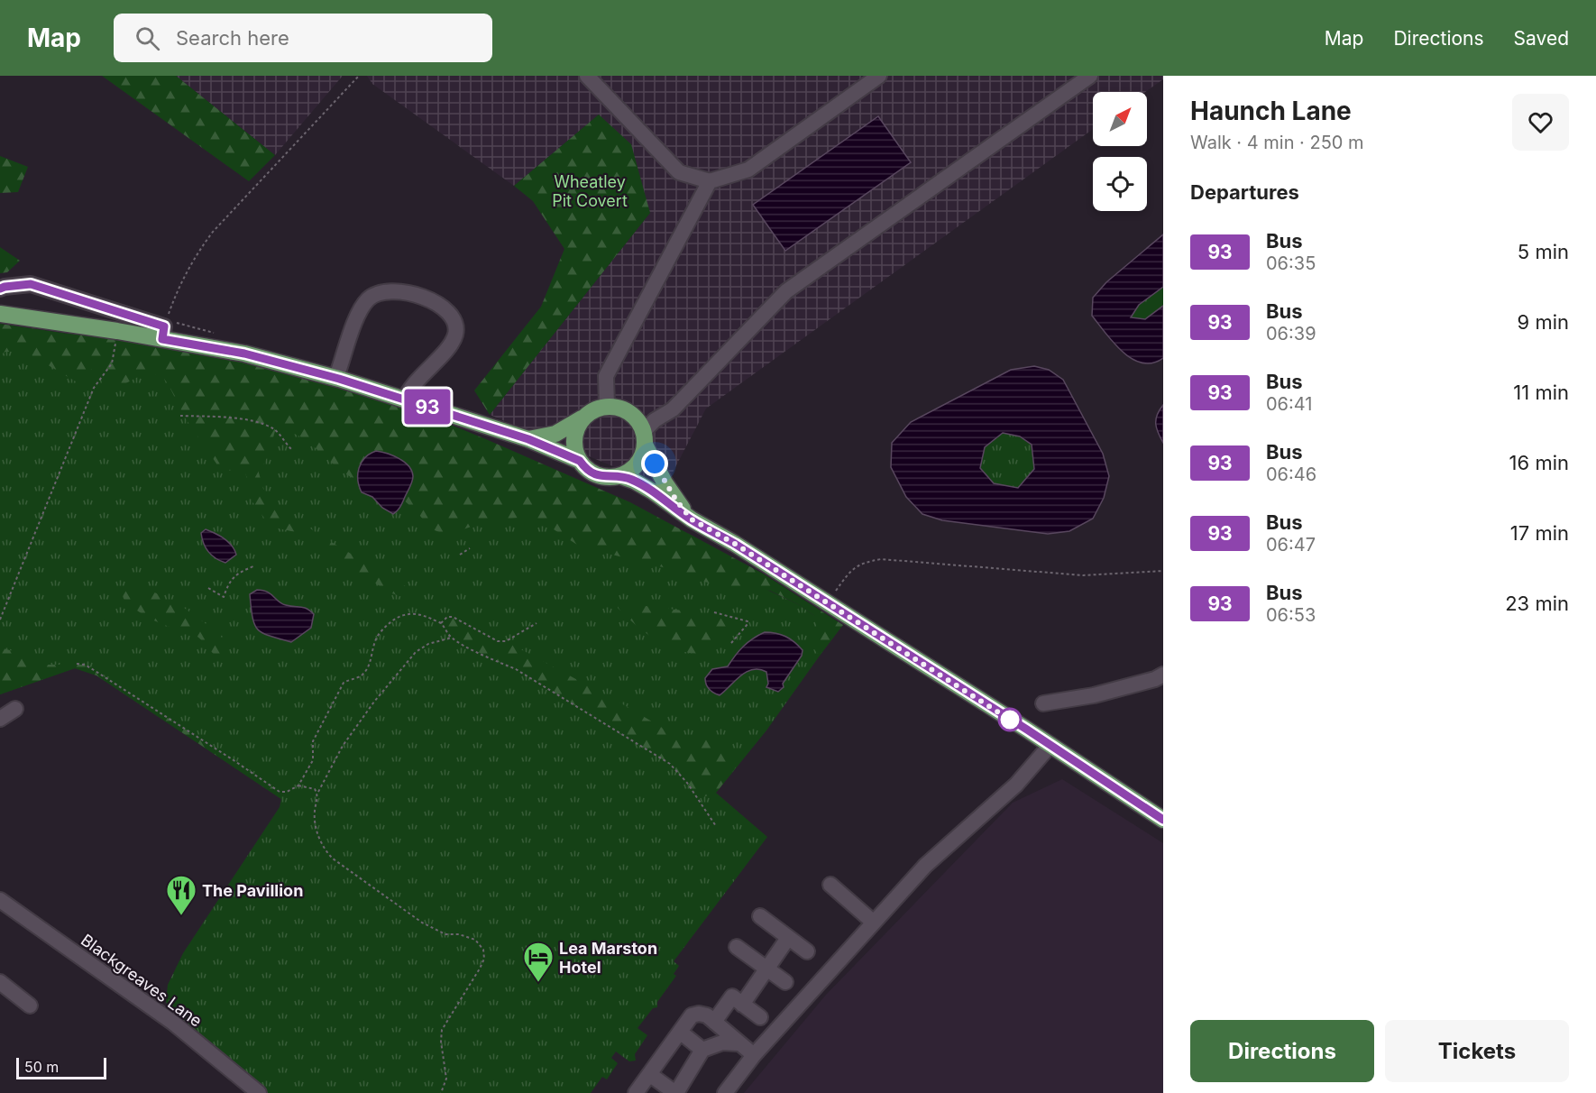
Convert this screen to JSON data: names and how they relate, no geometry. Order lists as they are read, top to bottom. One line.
{"streets":{"street":["Blackgreaves Lane"]},"parks":["Wheatley Pit Covert"],"places":{"restaurant":["The Pavillion"],"hotel":["Lea Marston Hotel"]},"lines":["bus line 93"],"scale_bar":"50 m","north":"top right","page":{"header":"Map","search":"Search here","nav":["Map","Directions","Saved"],"on_map":"93","heading":[["Haunch Lane","Walk · 4 min · 250 m"],"Departures"],"list":[{"mark":"93","name":"Bus","note":"06:35","value":"5 min"},{"mark":"93","name":"Bus","note":"06:39","value":"9 min"},{"mark":"93","name":"Bus","note":"06:41","value":"11 min"},{"mark":"93","name":"Bus","note":"06:46","value":"16 min"},{"mark":"93","name":"Bus","note":"06:47","value":"17 min"},{"mark":"93","name":"Bus","note":"06:53","value":"23 min"}],"buttons":["Directions","Tickets"],"scale":"50 m"}}
